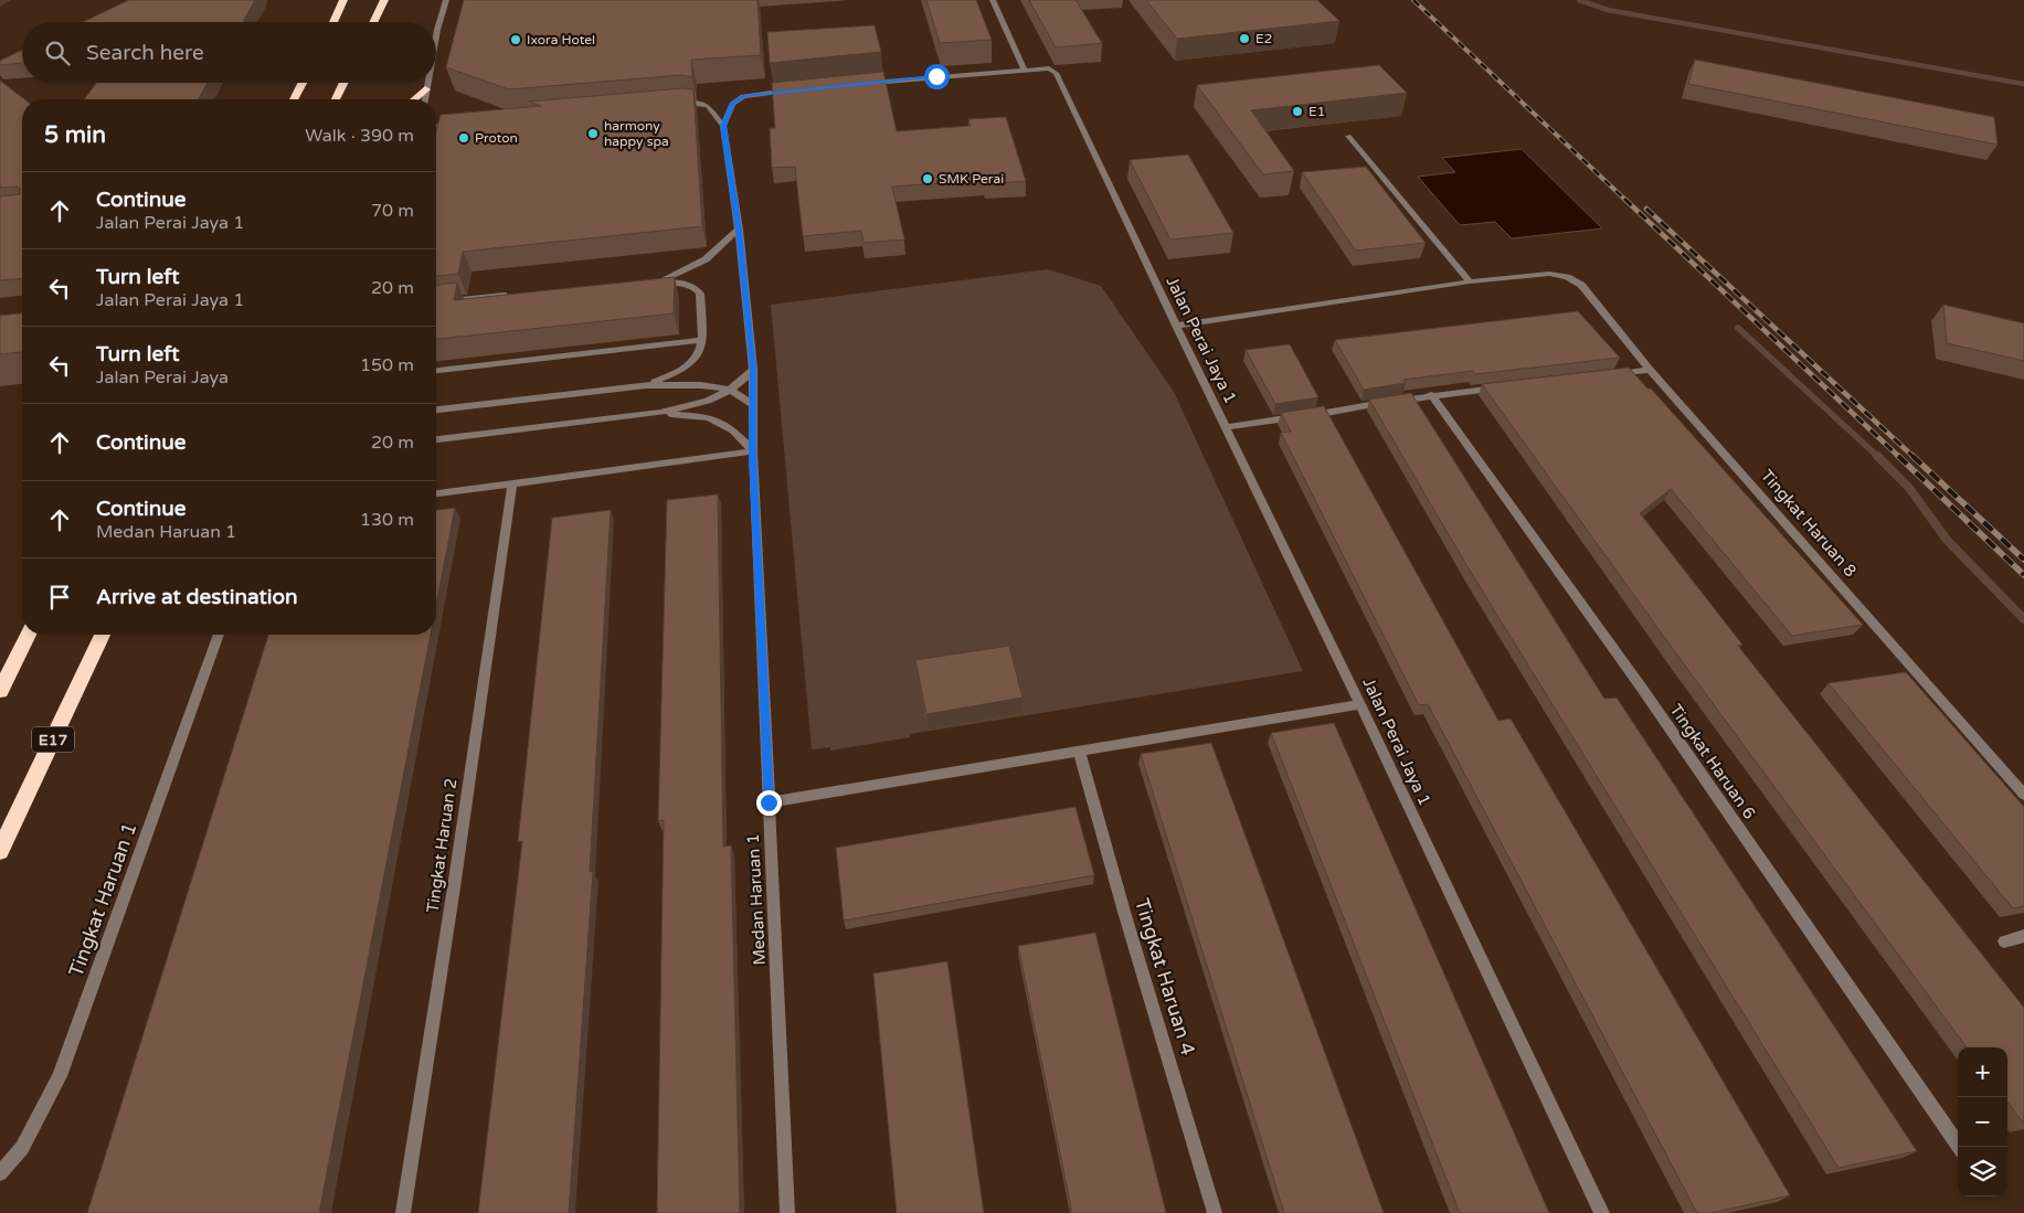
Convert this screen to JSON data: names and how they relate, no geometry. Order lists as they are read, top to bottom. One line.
{"streets":{"highway":["E17"],"street":["Jalan Perai Jaya 1","Tingkat Haruan 8","Tingkat Haruan 6","Tingkat Haruan 2","Tingkat Haruan 1","Medan Haruan 1","Tingkat Haruan 4"]},"places":["E2","Ixora Hotel","E1","harmony happy spa","Proton","SMK Perai"],"page":{"search":"Search here","heading":["5 min","Walk · 390 m"],"list":[["Continue","Jalan Perai Jaya 1","70 m"],["Turn left","Jalan Perai Jaya 1","20 m"],["Turn left","Jalan Perai Jaya","150 m"],["Continue","20 m"],["Continue","Medan Haruan 1","130 m"],"Arrive at destination"],"map_buttons":["+","−"]}}
